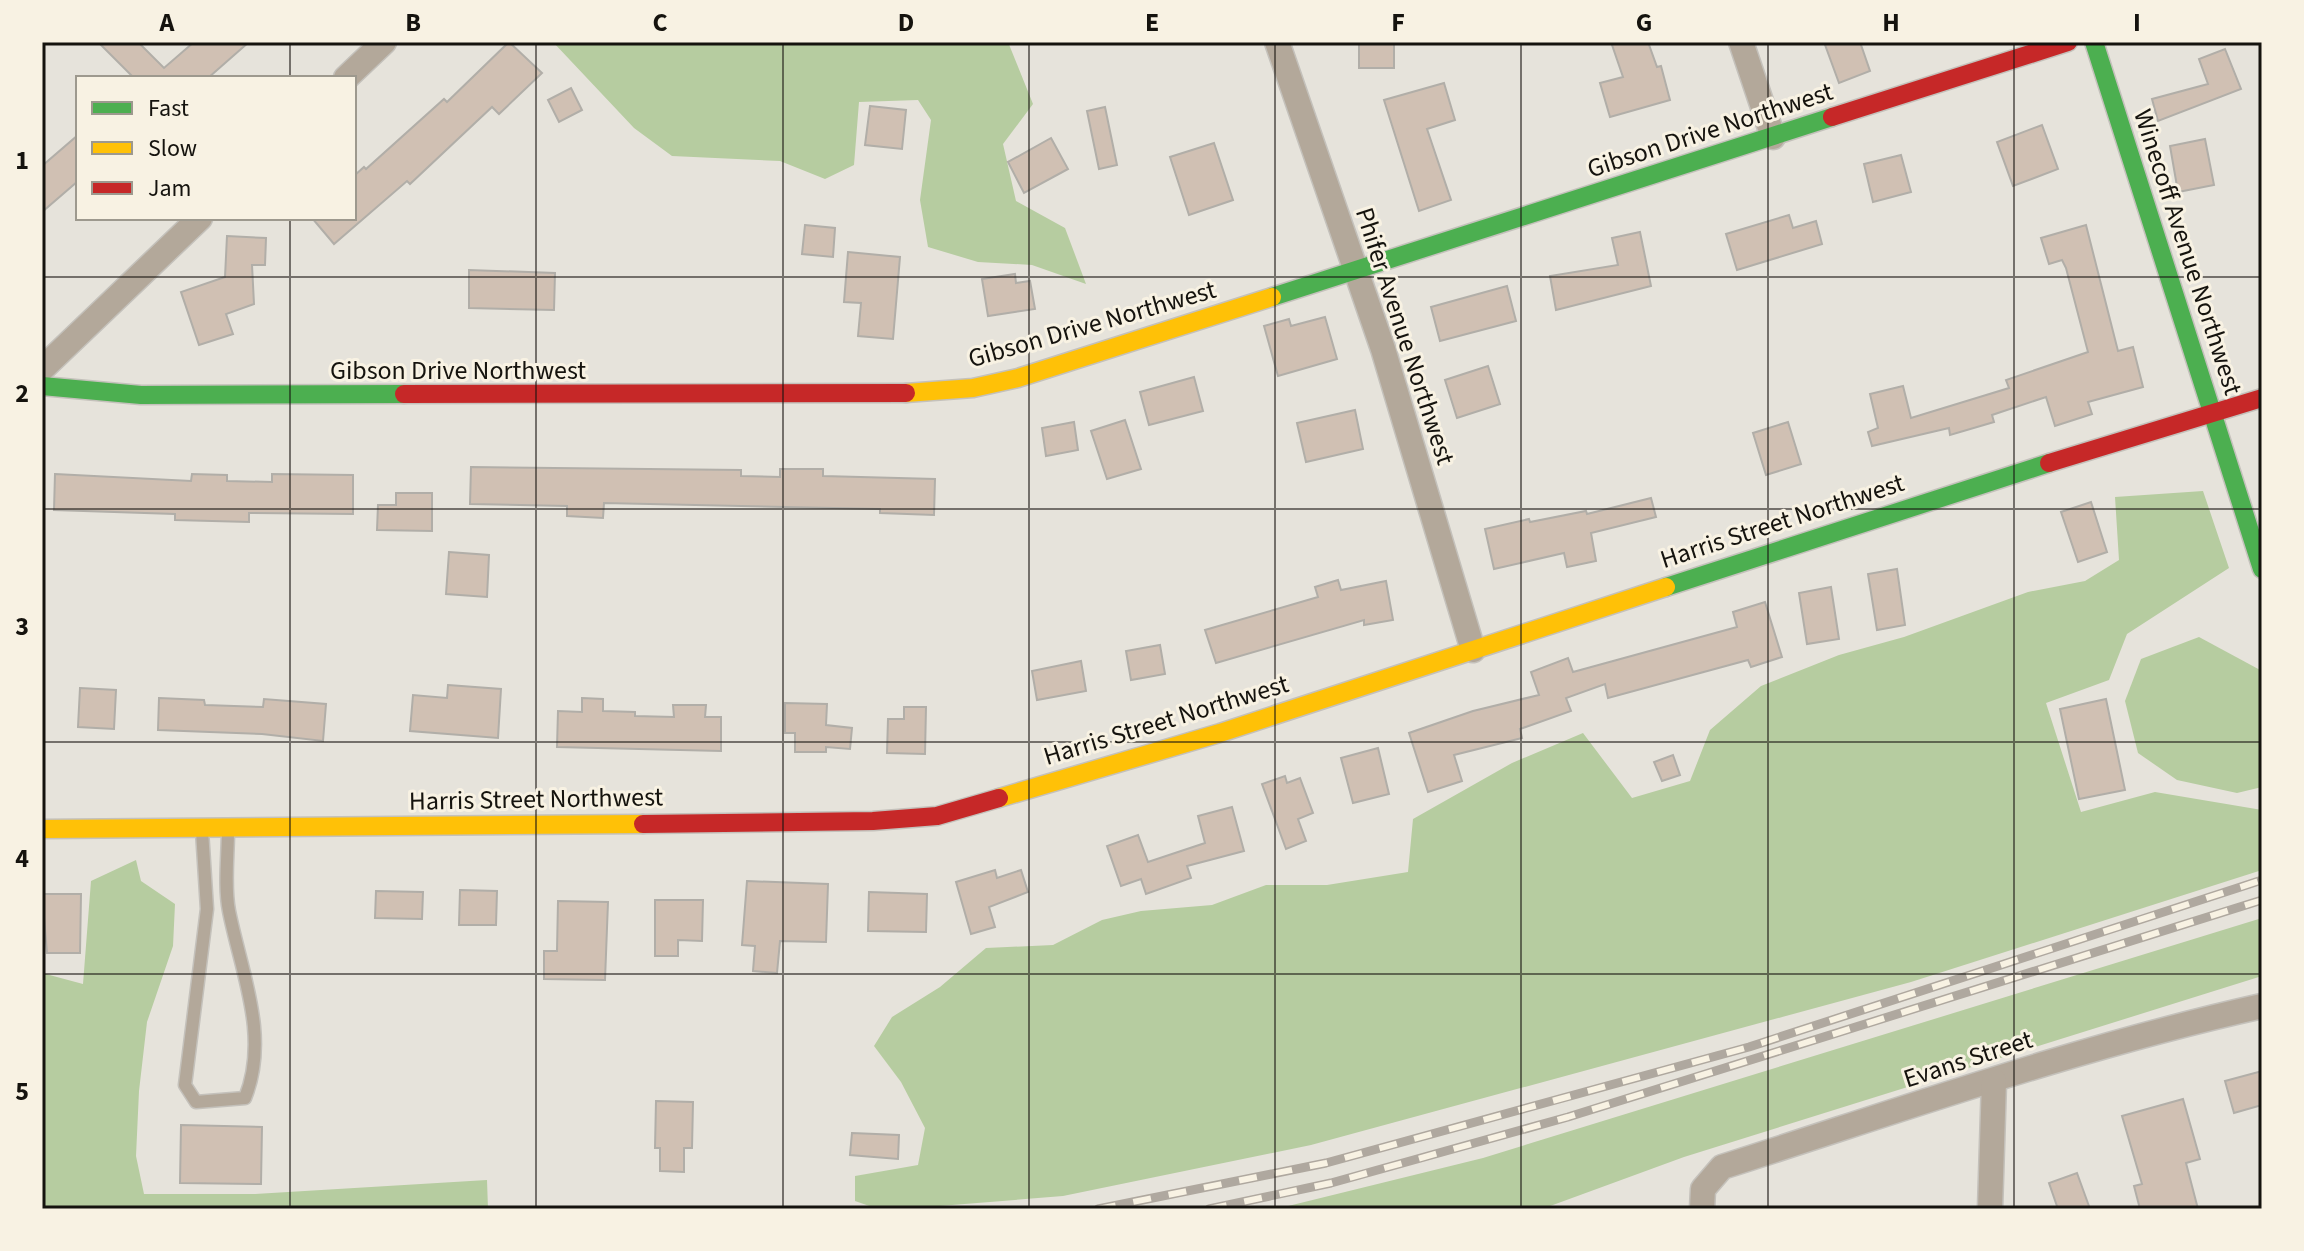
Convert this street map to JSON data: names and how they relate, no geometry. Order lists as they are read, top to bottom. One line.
{"streets":{"street":["Gibson Drive Northwest","Winecoff Avenue Northwest","Phifer Avenue Northwest","Harris Street Northwest","Evans Street"]},"crossings":[["Gibson Drive Northwest","Phifer Avenue Northwest"],["Winecoff Avenue Northwest","Harris Street Northwest"],["Phifer Avenue Northwest","Harris Street Northwest"]],"legend":["Fast","Slow","Jam"],"grid":{"columns":["A","B","C","D","E","F","G","H","I"],"rows":["1","2","3","4","5"]}}
